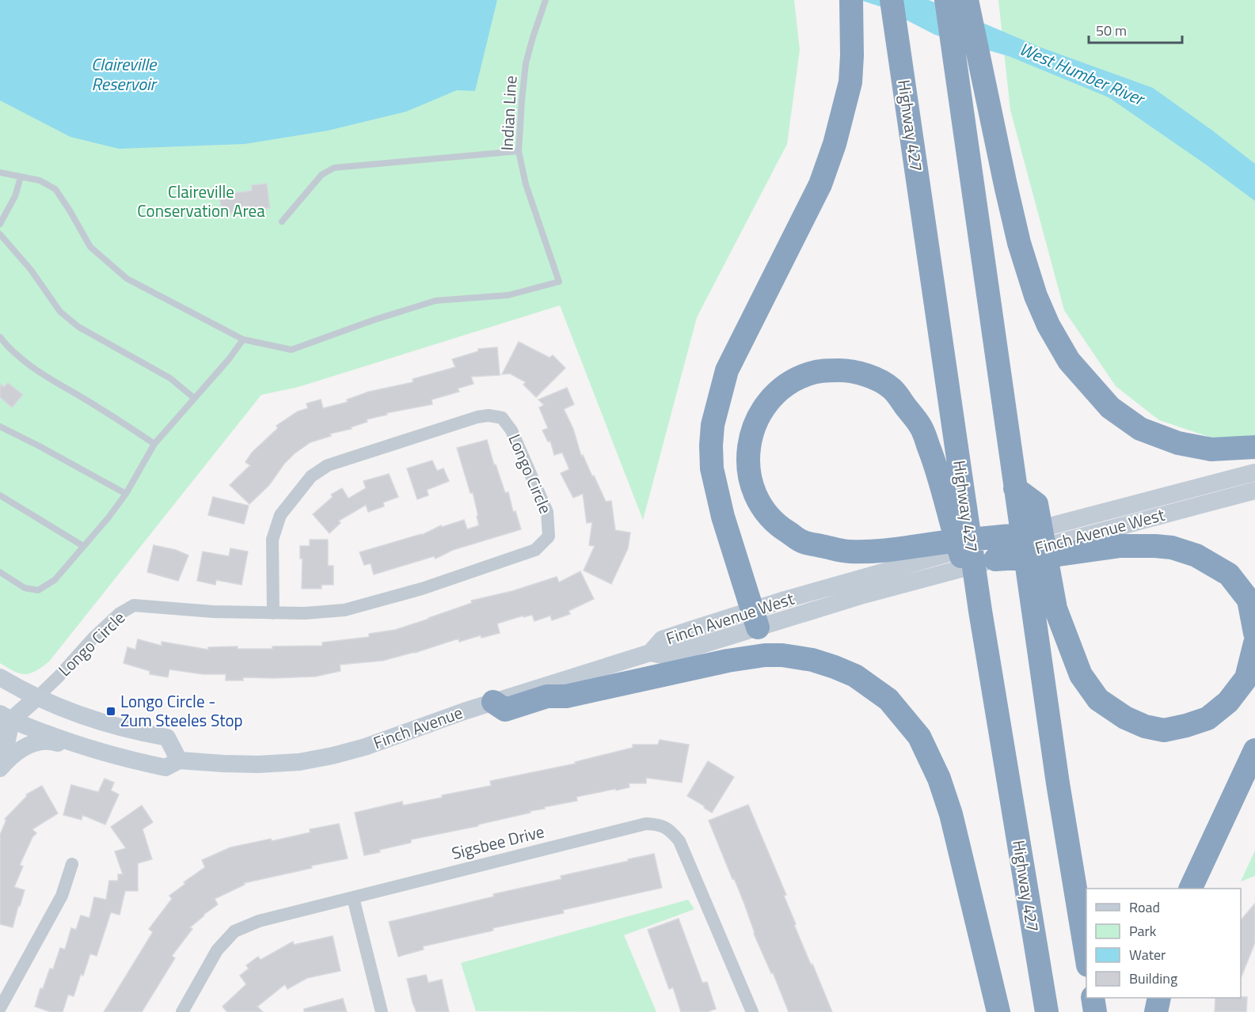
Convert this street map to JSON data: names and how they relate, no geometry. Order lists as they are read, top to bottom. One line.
{"streets":{"highway":["Highway 427"],"main road":["Longo Circle","Finch Avenue West","Finch Avenue"],"street":["Sigsbee Drive"],"lane":["Indian Line"]},"crossings":[["Longo Circle","Finch Avenue"],["Finch Avenue West","Finch Avenue"]],"water":["Claireville Reservoir","West Humber River"],"parks":["Claireville Conservation Area"],"places":{"transit":["Longo Circle - Zum Steeles Stop"]},"legend":["Road","Park","Water","Building"],"scale_bar":"50 m"}
